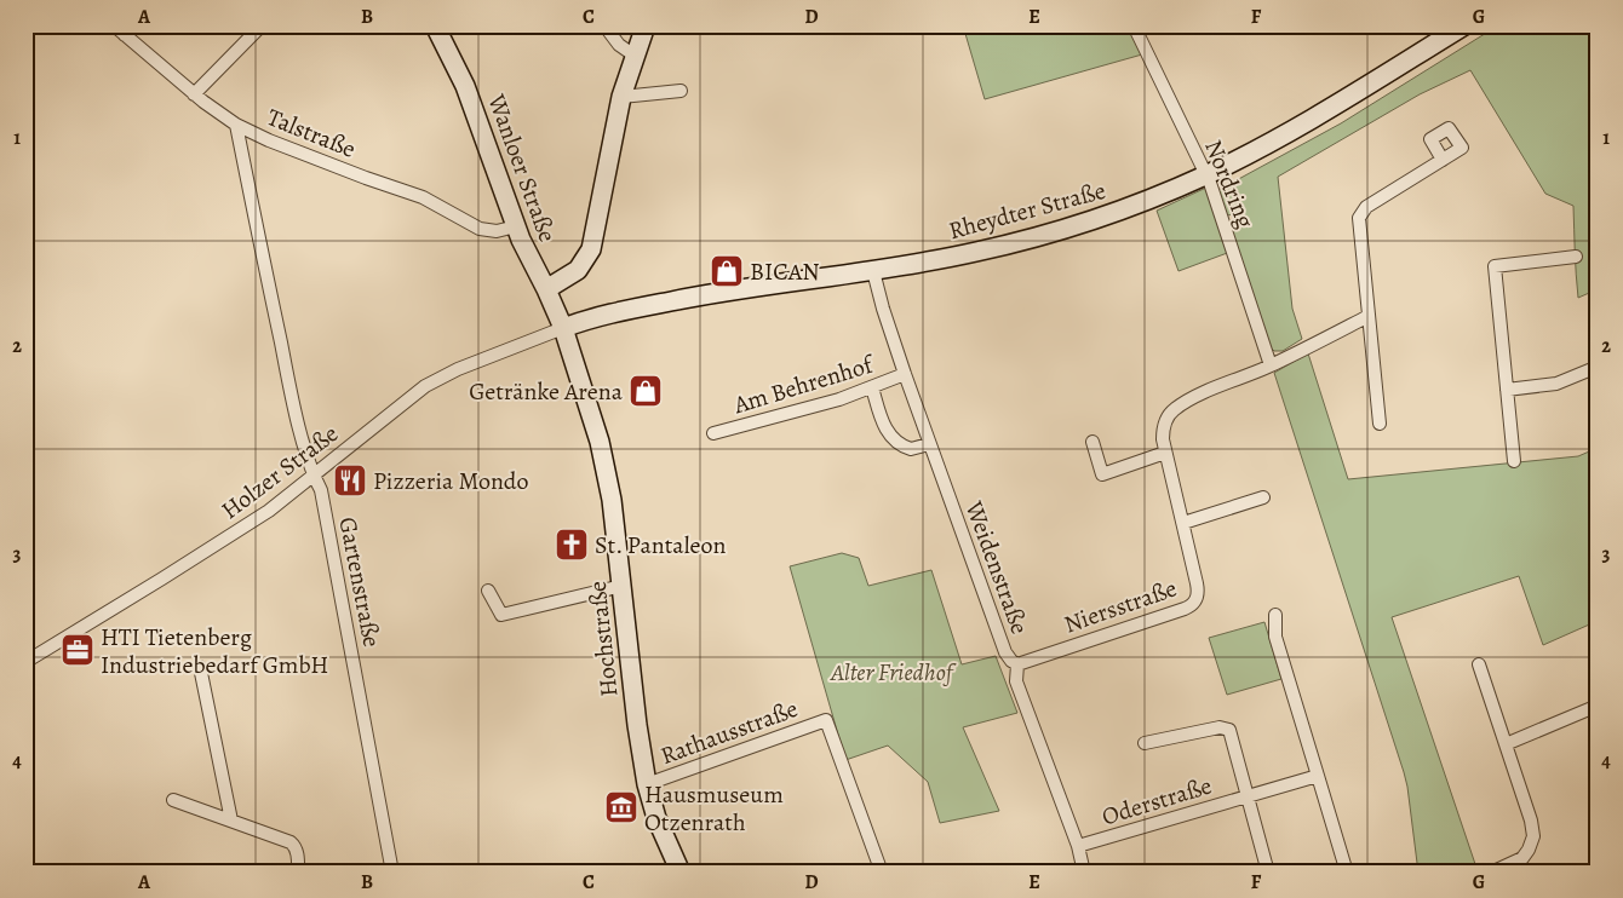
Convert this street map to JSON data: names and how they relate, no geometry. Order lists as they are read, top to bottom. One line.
{"streets":{"street":["Talstraße","Wanloer Straße","Nordring","Rheydter Straße","Am Behrenhof","Holzer Straße","Weidenstraße","Gartenstraße","Niersstraße","Hochstraße","Rathausstraße","Oderstraße"]},"crossings":[["Talstraße","Wanloer Straße"],["Talstraße","Gartenstraße"],["Wanloer Straße","Rheydter Straße"],["Wanloer Straße","Holzer Straße"],["Wanloer Straße","Hochstraße"],["Nordring","Rheydter Straße"],["Nordring","Niersstraße"],["Rheydter Straße","Holzer Straße"],["Rheydter Straße","Weidenstraße"],["Rheydter Straße","Hochstraße"],["Am Behrenhof","Weidenstraße"],["Holzer Straße","Gartenstraße"],["Holzer Straße","Hochstraße"],["Weidenstraße","Niersstraße"],["Weidenstraße","Oderstraße"],["Hochstraße","Rathausstraße"]],"parks":["Alter Friedhof"],"places":{"shop":["BICAN","Getränke Arena"],"restaurant":["Pizzeria Mondo"],"church":["St. Pantaleon"],"office":["HTI Tietenberg Industriebedarf GmbH"],"museum":["Hausmuseum Otzenrath"]},"grid":{"columns":["A","B","C","D","E","F","G"],"rows":["1","2","3","4"]}}
